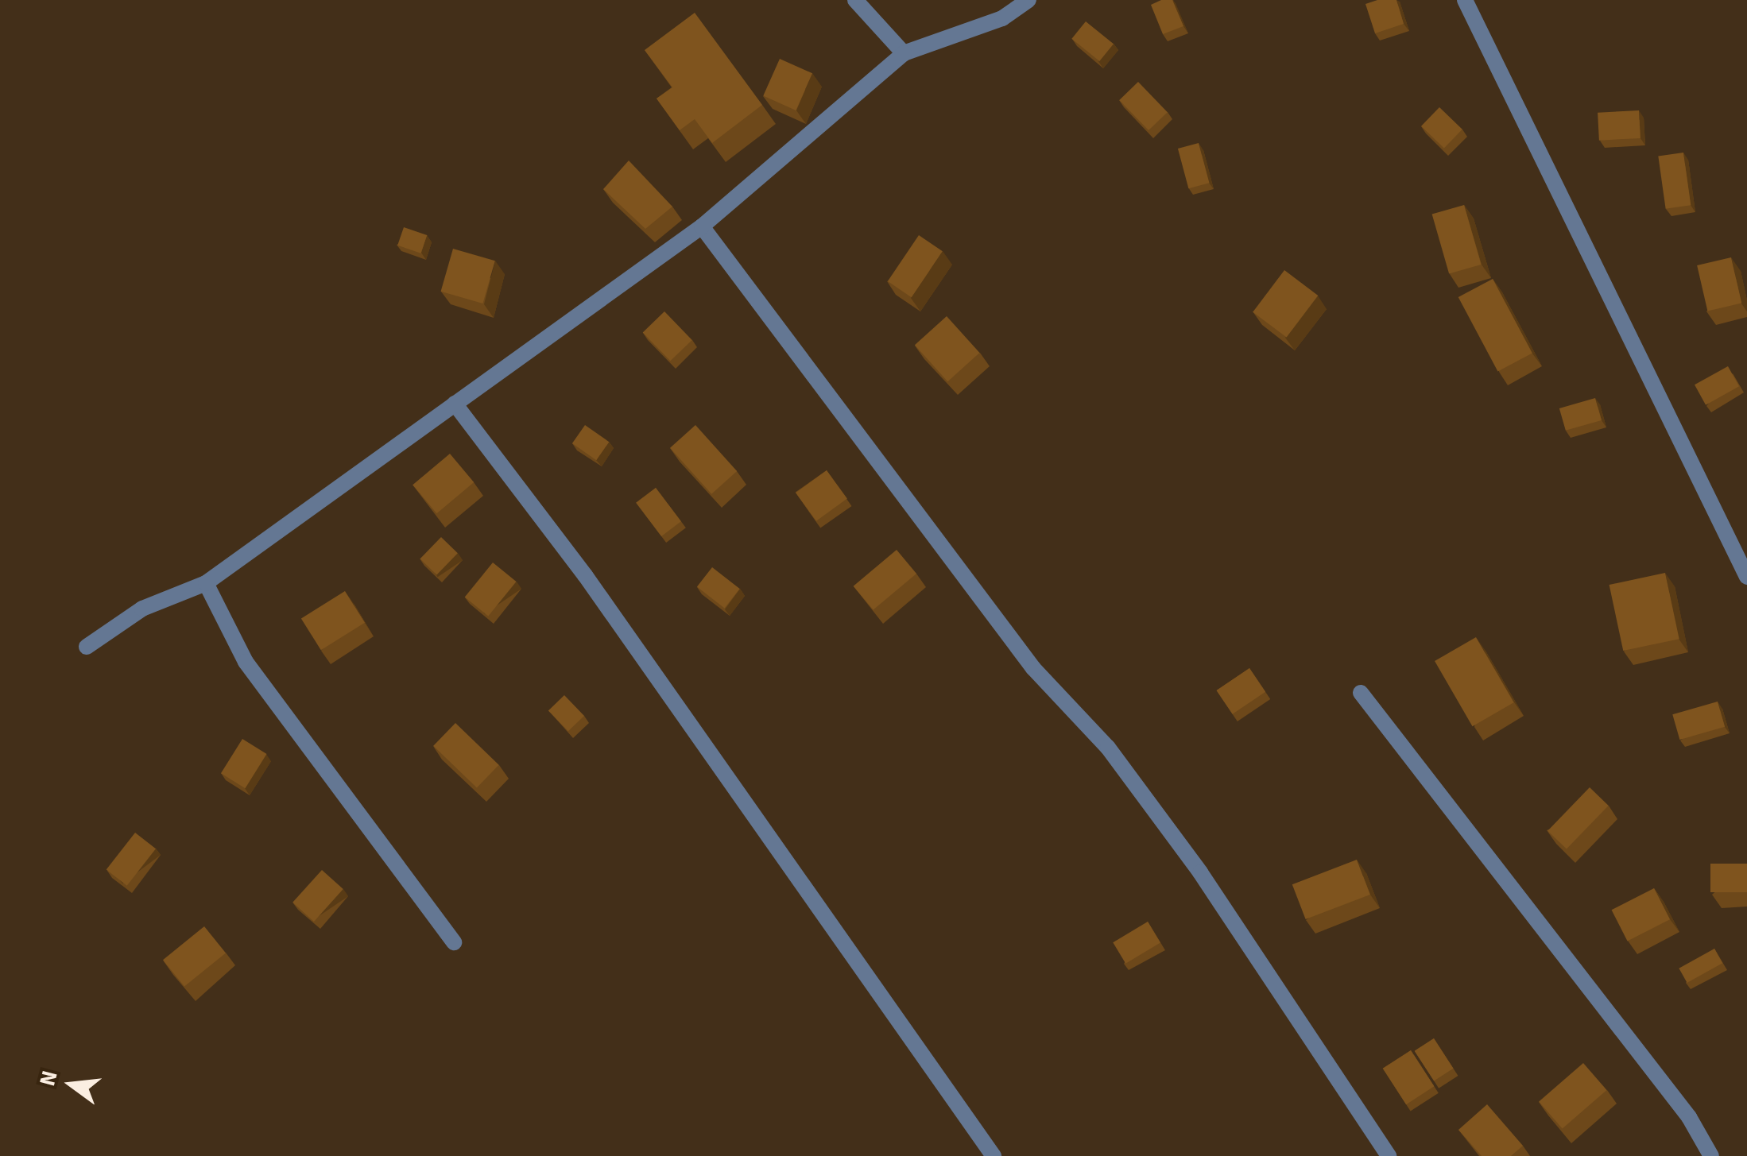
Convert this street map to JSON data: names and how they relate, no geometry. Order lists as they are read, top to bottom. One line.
{"north":"left"}
